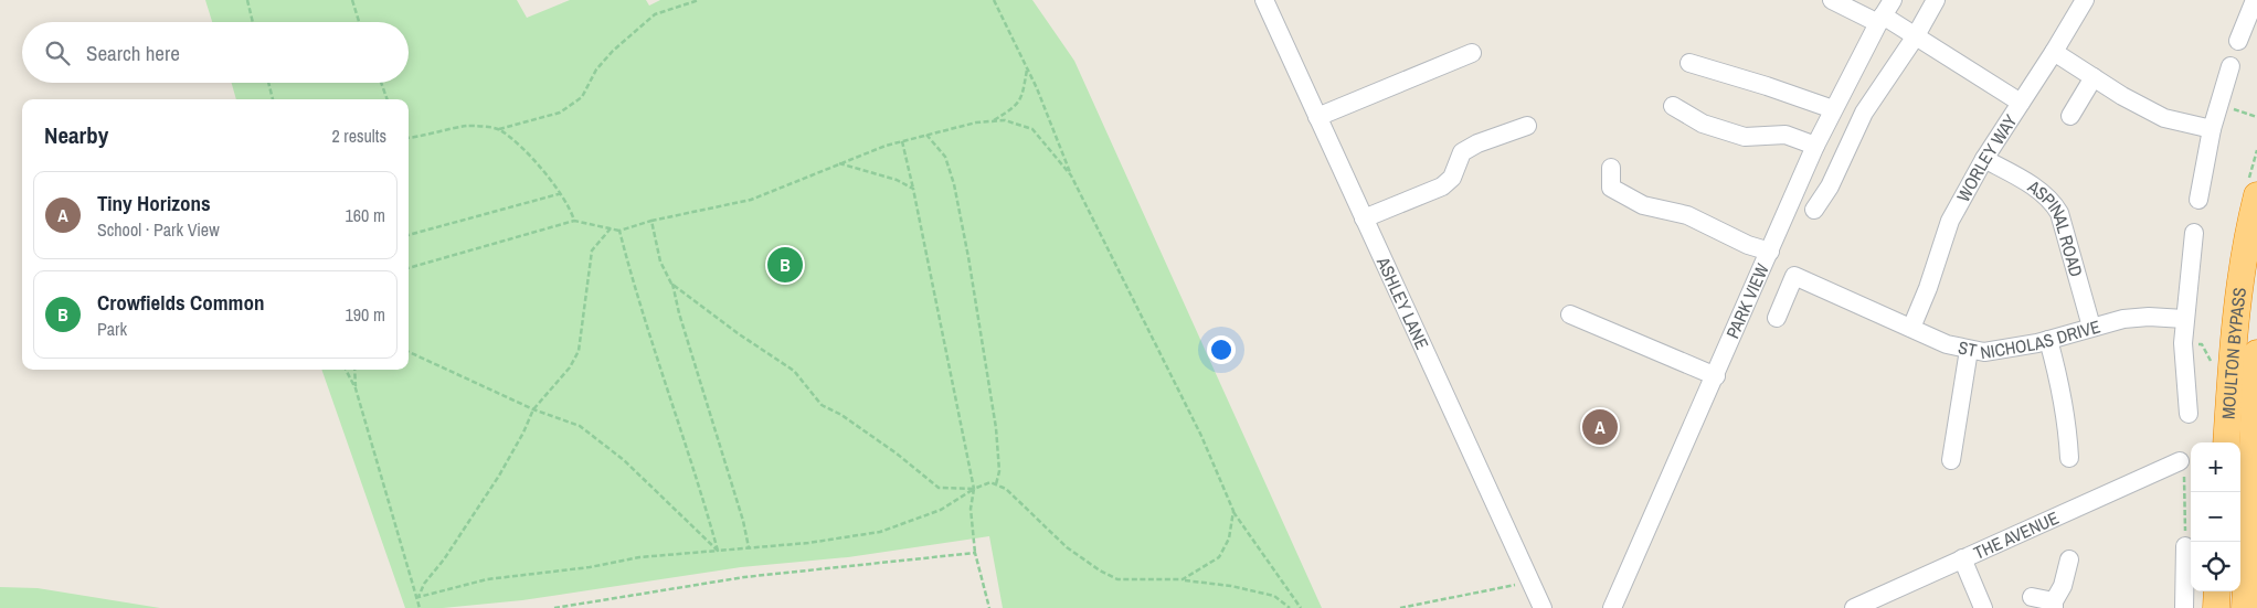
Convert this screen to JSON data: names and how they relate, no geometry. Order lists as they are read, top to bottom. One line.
{"streets":{"highway":["MOULTON BYPASS"],"street":["WORLEY WAY","ASPINAL ROAD","PARK VIEW","ASHLEY LANE","ST NICHOLAS DRIVE","THE AVENUE"]},"crossings":[["WORLEY WAY","ASPINAL ROAD"],["WORLEY WAY","ST NICHOLAS DRIVE"],["ASPINAL ROAD","ST NICHOLAS DRIVE"]],"page":{"search":"Search here","heading":["Nearby","2 results"],"list":[{"mark":"A","name":"Tiny Horizons","note":"School · Park View","value":"160 m"},{"mark":"B","name":"Crowfields Common","note":"Park","value":"190 m"}],"pins":["B","A"],"map_buttons":["+","−"]}}
